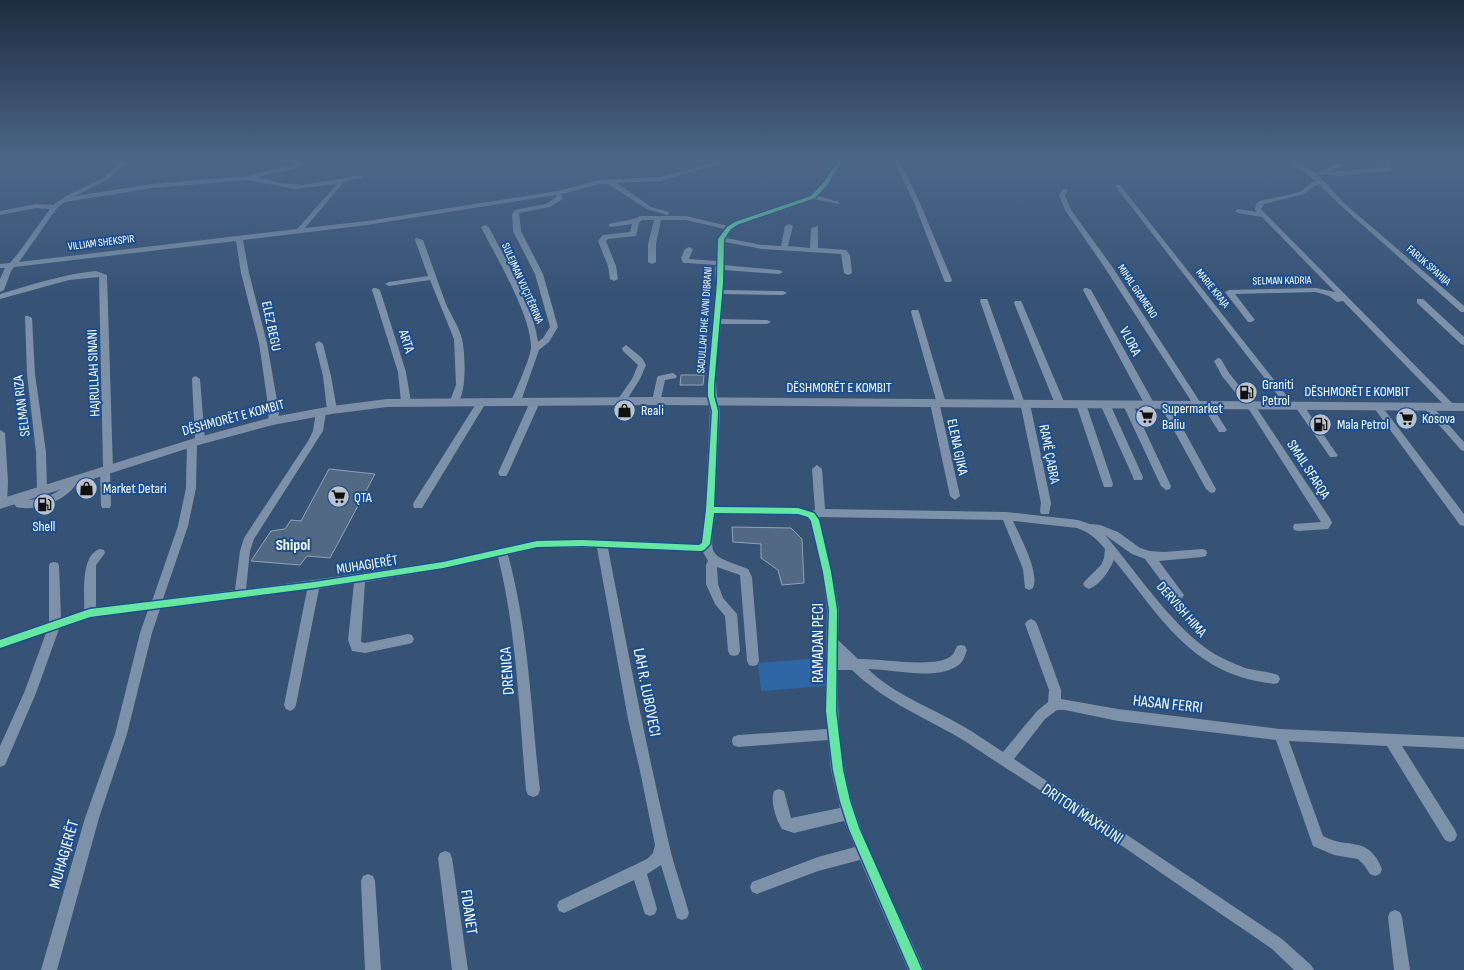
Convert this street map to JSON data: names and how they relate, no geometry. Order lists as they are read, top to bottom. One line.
{"streets":{"main road":["DËSHMORËT E KOMBIT"],"street":["VILLIAM SHEKSPIR","FARUK SPAHIJA","SELMAN KADRIA","SULEJMAN VUÇITËRRNA","MARIE KRAJA","MIHAL GRAMENO","SADULLAH DHE AVNI DIBRANI","ELEZ BEGU","ARTA","VLORA","HAJRULLAH SINANI","SELMAN RIZA","ELENA GJIKA","RAMË ÇABRA","SMAIL SFARQA","MUHAGJERËT","DERVISH HIMA","RAMADAN PECI","DRENICA","LAH R. LUBOVECI","HASAN FERRI","DRITON MAXHUNI","FIDANET"]},"crossings":[["VILLIAM SHEKSPIR","ELEZ BEGU"],["SELMAN KADRIA","DËSHMORËT E KOMBIT"],["SULEJMAN VUÇITËRRNA","DËSHMORËT E KOMBIT"],["MARIE KRAJA","DËSHMORËT E KOMBIT"],["MIHAL GRAMENO","DËSHMORËT E KOMBIT"],["SADULLAH DHE AVNI DIBRANI","DËSHMORËT E KOMBIT"],["ELEZ BEGU","DËSHMORËT E KOMBIT"],["ARTA","DËSHMORËT E KOMBIT"],["VLORA","DËSHMORËT E KOMBIT"],["HAJRULLAH SINANI","DËSHMORËT E KOMBIT"],["DËSHMORËT E KOMBIT","SELMAN RIZA"],["DËSHMORËT E KOMBIT","ELENA GJIKA"],["DËSHMORËT E KOMBIT","RAMË ÇABRA"],["DËSHMORËT E KOMBIT","SMAIL SFARQA"],["MUHAGJERËT","DRENICA"],["MUHAGJERËT","LAH R. LUBOVECI"],["DERVISH HIMA","RAMADAN PECI"],["RAMADAN PECI","DRITON MAXHUNI"]],"districts":["Shipol"],"places":{"fuel station":["Graniti Petrol","Mala Petrol","Shell"],"shop":["Reali","Market Detari"],"supermarket":["Supermarket Baliu","Kosova","QTA"]}}
